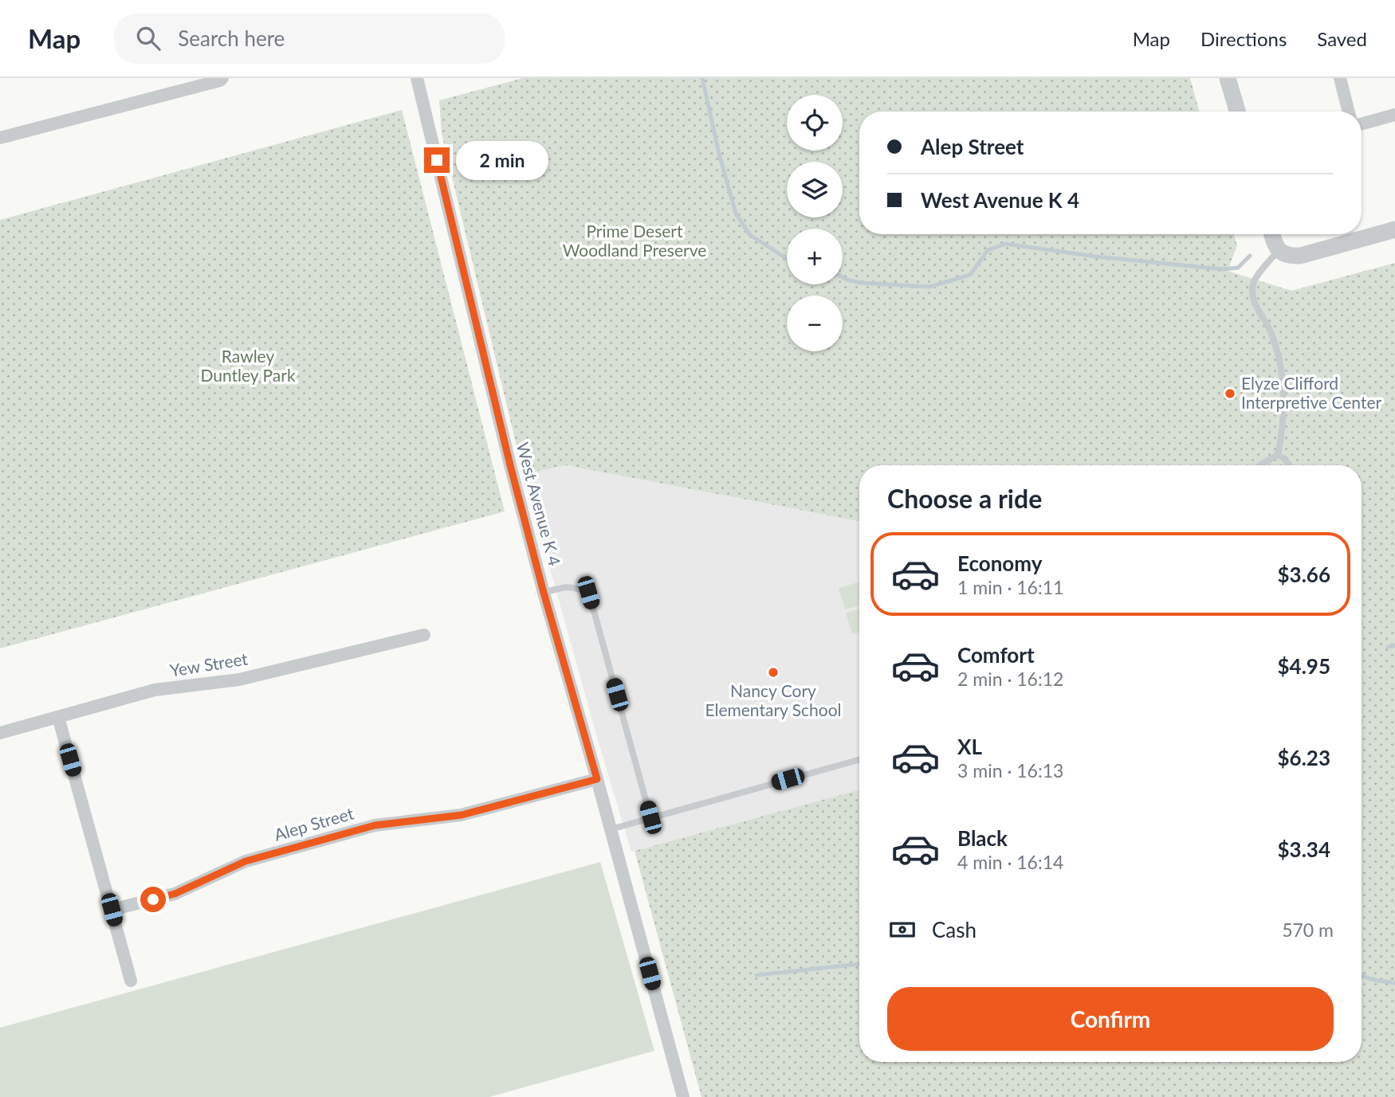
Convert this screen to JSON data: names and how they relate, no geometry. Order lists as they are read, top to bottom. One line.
{"streets":{"street":["West Avenue K 4","Yew Street","Alep Street"]},"crossings":[["West Avenue K 4","Alep Street"]],"parks":["Prime Desert Woodland Preserve","Rawley Duntley Park"],"places":["Elyze Clifford Interpretive Center","Nancy Cory Elementary School"],"page":{"header":"Map","search":"Search here","nav":["Map","Directions","Saved"],"map_buttons":["+","−"],"banner":["Alep Street","West Avenue K 4"],"bubble":"2 min","heading":"Choose a ride","list":[{"name":"Economy","note":"1 min · 16:11","value":"$3.66"},{"name":"Comfort","note":"2 min · 16:12","value":"$4.95"},{"name":"XL","note":"3 min · 16:13","value":"$6.23"},{"name":"Black","note":"4 min · 16:14","value":"$3.34"}],"pay":["Cash","570 m"],"buttons":"Confirm"}}
